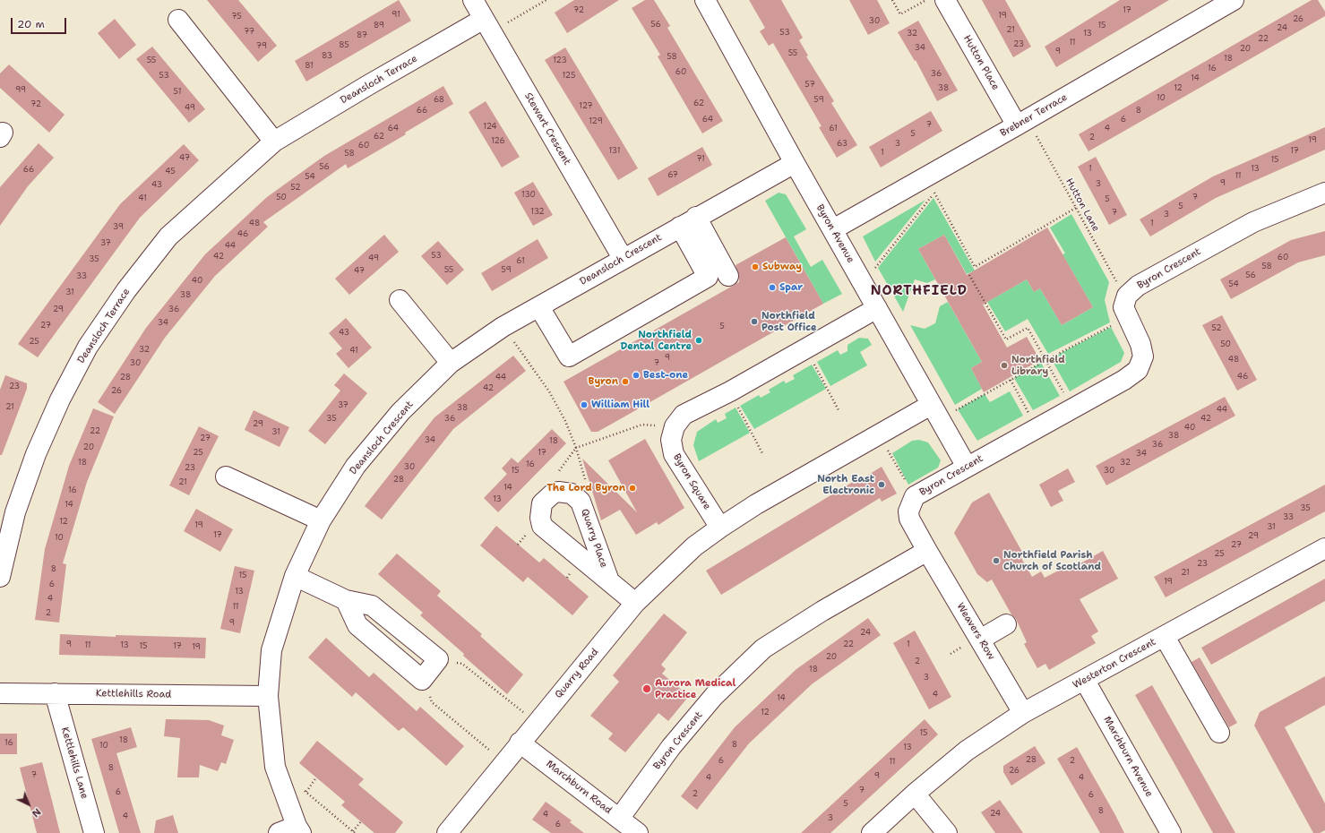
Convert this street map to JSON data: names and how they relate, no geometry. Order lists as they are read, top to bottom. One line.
{"streets":{"street":["Hutton Place","Deansloch Terrace","Brebner Terrace","Stewart Crescent","Byron Avenue","Deansloch Crescent","Byron Crescent","Byron Square","Quarry Place","Weavers Row","Westerton Crescent","Quarry Road","Kettlehills Road","Marchburn Avenue","Kettlehills Lane","Marchburn Road"],"path":["Hutton Lane"]},"crossings":[["Hutton Place","Brebner Terrace"],["Hutton Place","Hutton Lane"],["Deansloch Terrace","Stewart Crescent"],["Brebner Terrace","Hutton Lane"],["Brebner Terrace","Byron Avenue"],["Stewart Crescent","Deansloch Crescent"],["Hutton Lane","Byron Crescent"],["Byron Avenue","Deansloch Crescent"],["Byron Avenue","Byron Crescent"],["Deansloch Crescent","Kettlehills Road"],["Byron Crescent","Weavers Row"],["Byron Crescent","Marchburn Road"],["Byron Square","Quarry Road"],["Quarry Place","Quarry Road"],["Weavers Row","Westerton Crescent"],["Westerton Crescent","Marchburn Avenue"],["Quarry Road","Marchburn Road"],["Kettlehills Road","Kettlehills Lane"]],"districts":["NORTHFIELD"],"places":["Subway","Spar","Northfield Post Office","Northfield Dental Centre","Northfield Library","Best-one","Byron","William Hill","North East Electronic","The Lord Byron","Northfield Parish Church of Scotland","Aurora Medical Practice"],"house_numbers":["72","17","91","19","75","26","30","56","89","15","24","21","77","53","32","13","87","22","11","23","85","79","34","20","9","55","83","58","18","55","123","81","16","60","36","53","125","14","57","38","12","99","51","10","68","59","62","72","127","49","66","8","64","6","129","7","124","64","61","4","5","62","2","19","126","63","3","60","131","17","1","58","47","71","15","56","1","13","66","45","67","11","54","9","3","43","52","130","50","7","41","5","5","132","7","3","48","1","39","46","37","44","53","42","60","49","35","61","58","55","59","47","56","33","40","54","31","38","29","36","34","27","5","52","43","25","50","32","41","9","48","30","7","46","28","44","23","42","26","37","21","38","44","35","36","42","29","40","22","31","38","27","34","18","36","20","25","17","34","18","32","16","30","23","15","30","28","21","14","16","13","14","35","33","12","19","31","17","29","10","27","25","23","8","21","15","19","6","13","4","11","2","9","24","9","22","1","11","13","15","17","19","20","2","18","3","4","14","12","15","18","16","8","10","13","28","6","2","11","8","26","7","9","4","4","7","6","2","6","5","8","24","4","4","3","6"],"scale_bar":"20 m","north":"bottom right"}
